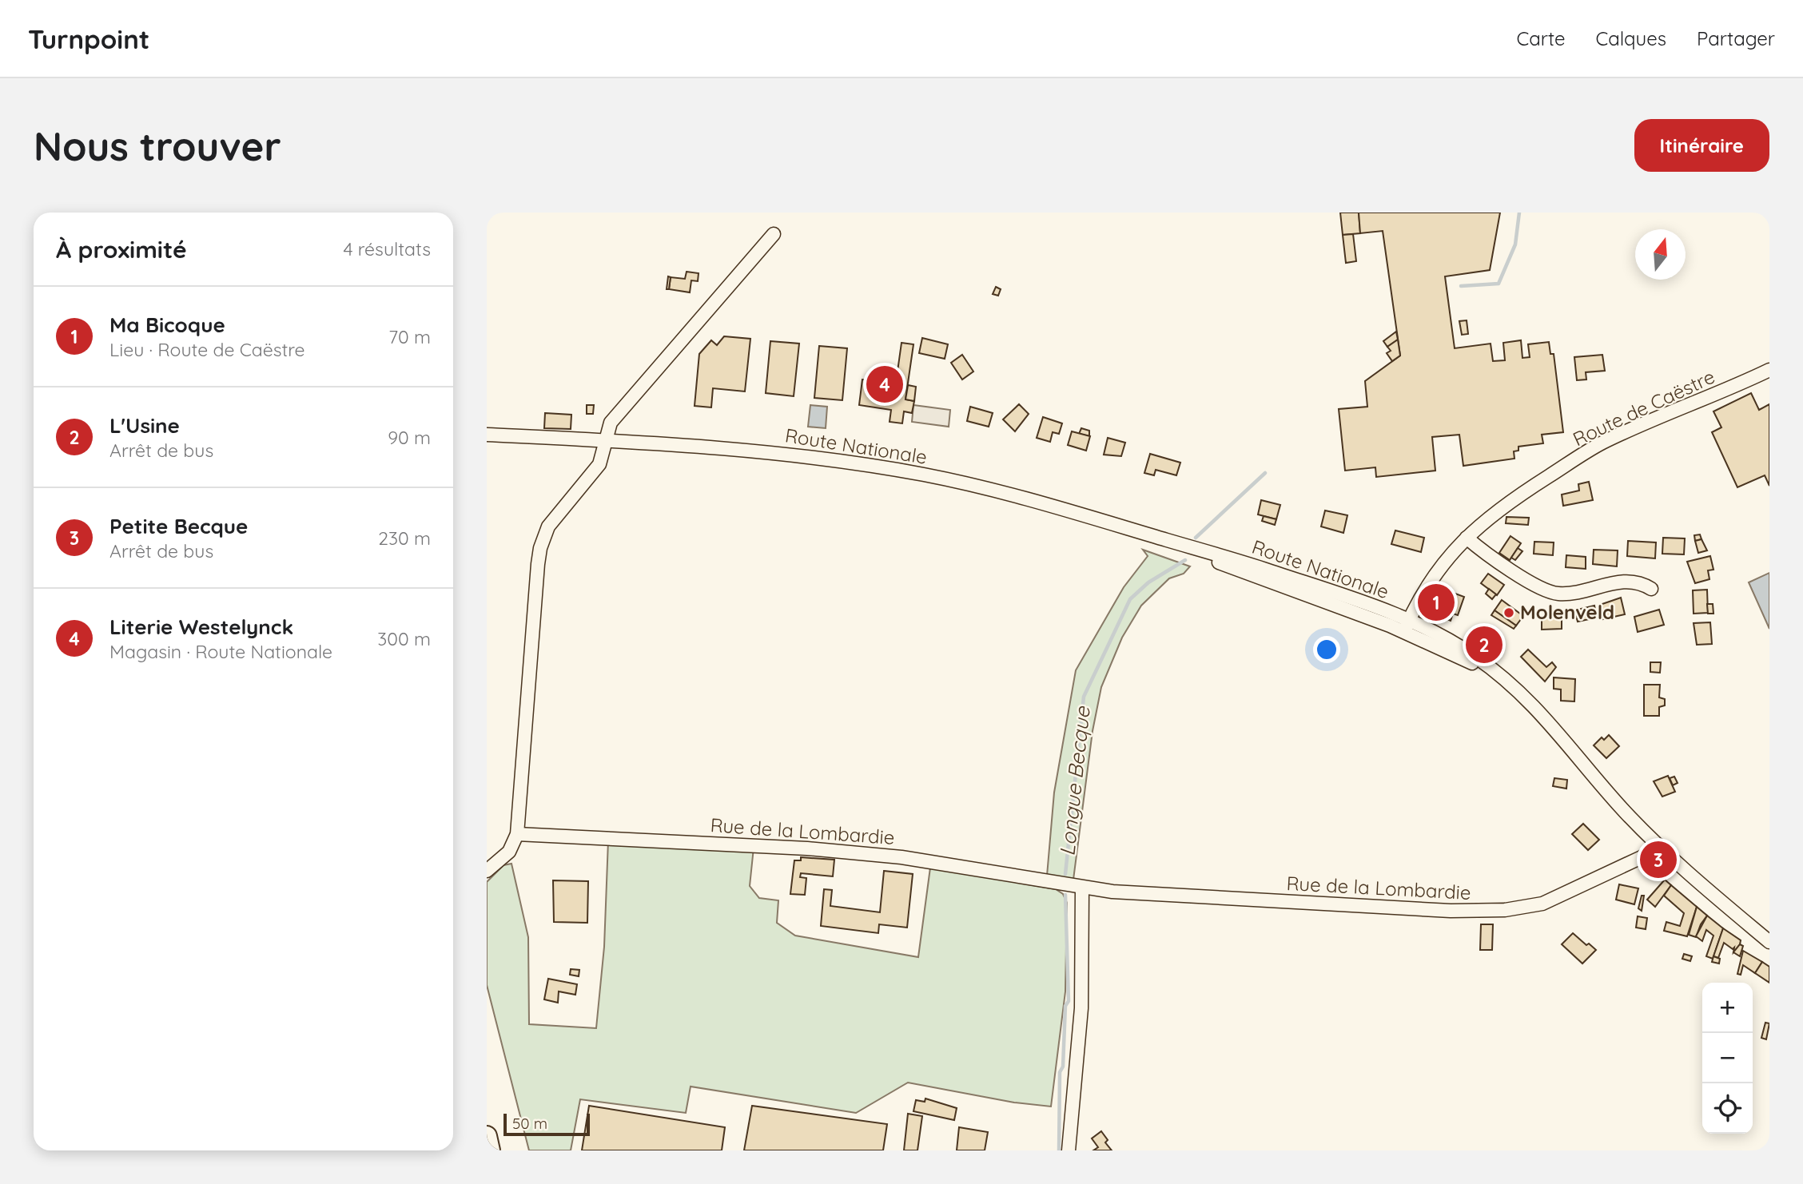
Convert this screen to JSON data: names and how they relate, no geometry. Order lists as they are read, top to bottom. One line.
{"streets":{"street":["Route de Caëstre","Route Nationale","Rue de la Lombardie"]},"crossings":[["Route de Caëstre","Route Nationale"],["Route Nationale","Rue de la Lombardie"]],"water":["Longue Becque"],"places":["Molenveld"],"scale_bar":"50 m","north":"top","page":{"header":"Turnpoint","nav":["Carte","Calques","Partager"],"buttons":"Itinéraire","title":"Nous trouver","heading":["À proximité","4 résultats"],"list":[{"mark":"1","name":"Ma Bicoque","note":"Lieu · Route de Caëstre","value":"70 m"},{"mark":"2","name":"L'Usine","note":"Arrêt de bus","value":"90 m"},{"mark":"3","name":"Petite Becque","note":"Arrêt de bus","value":"230 m"},{"mark":"4","name":"Literie Westelynck","note":"Magasin · Route Nationale","value":"300 m"}],"pins":["4","1","2","3"],"map_buttons":["+","−"],"scale":"50 m"}}
